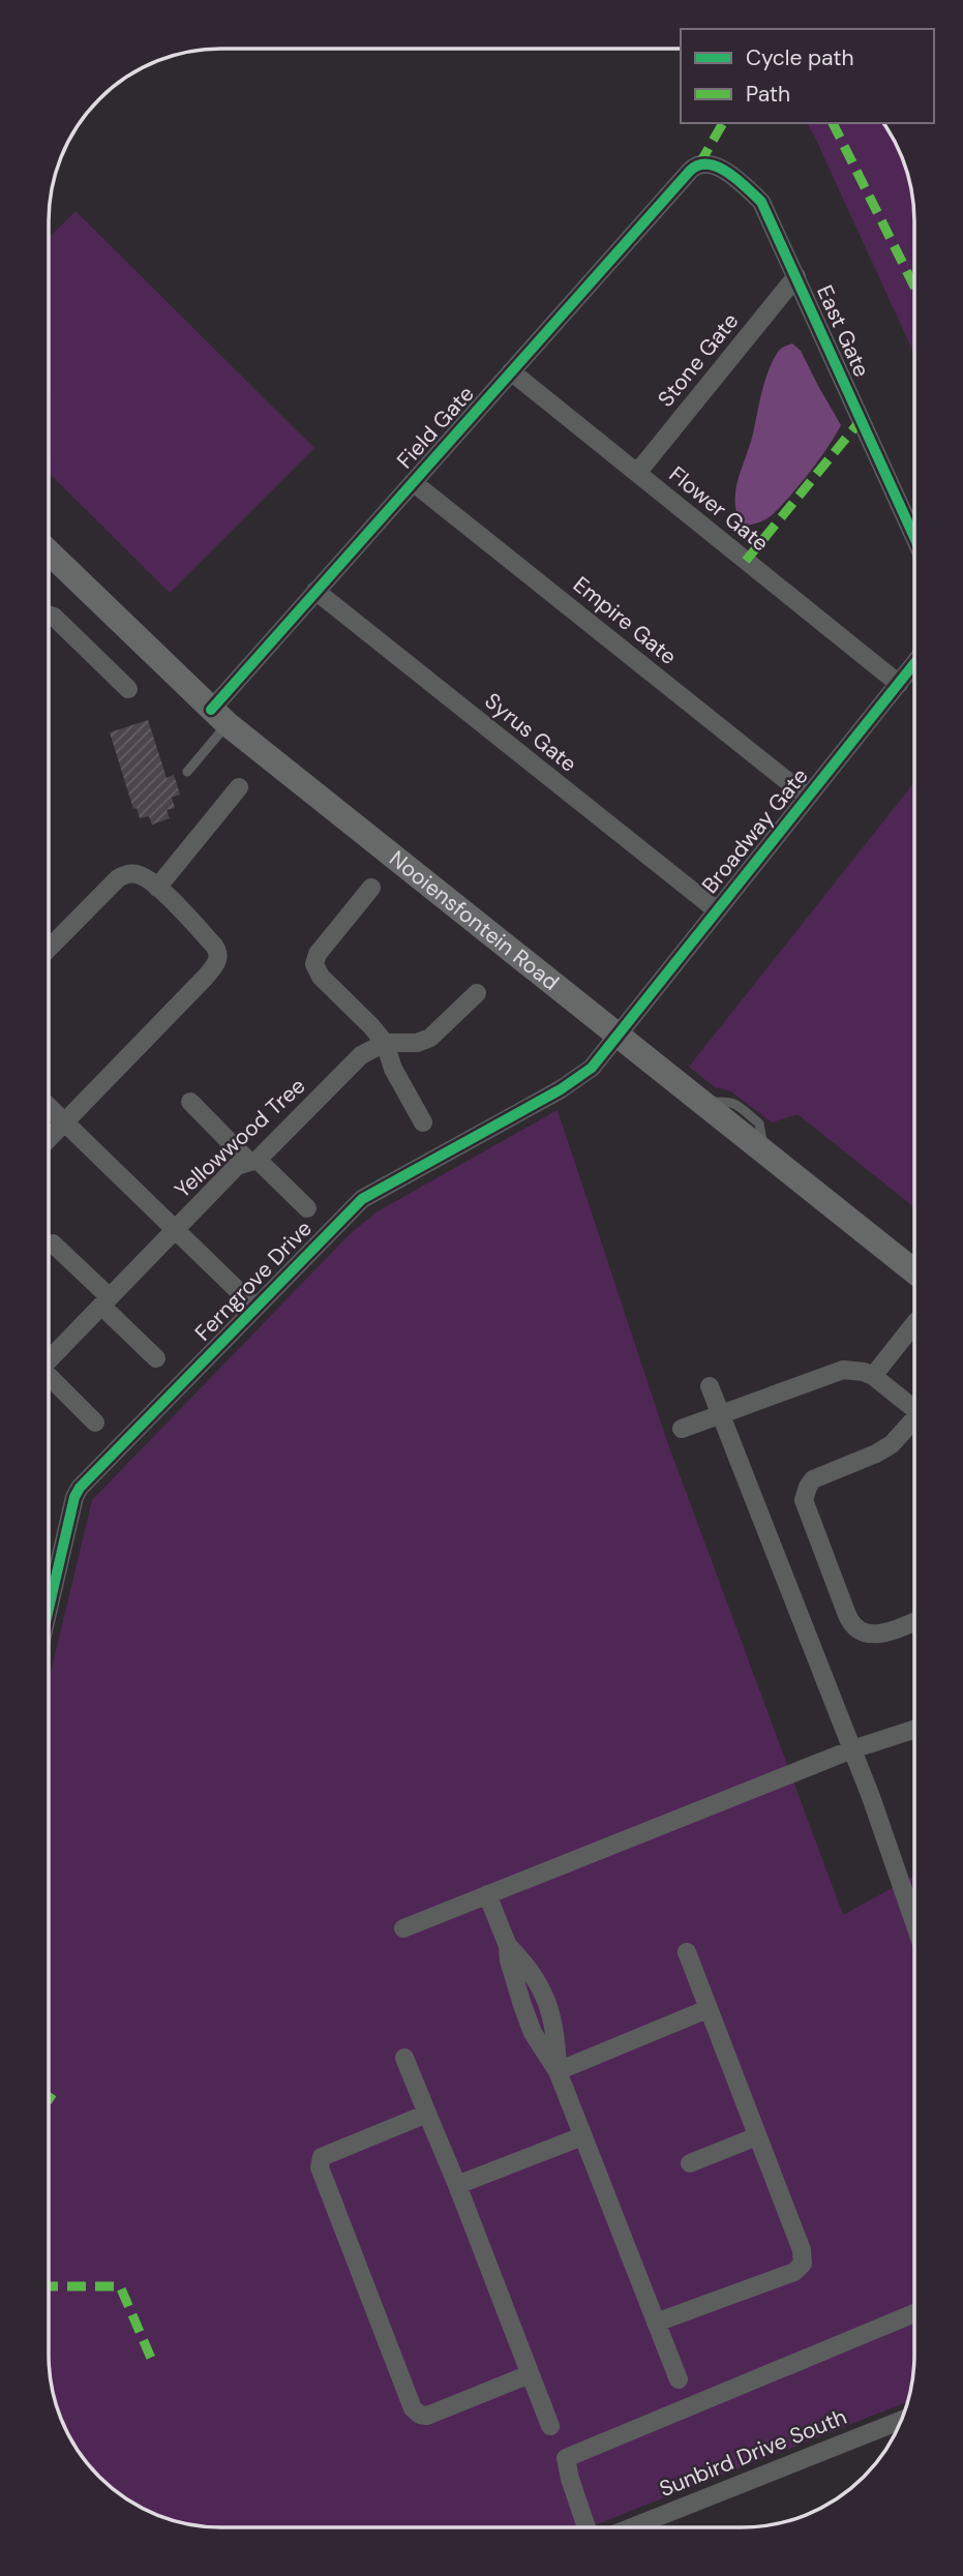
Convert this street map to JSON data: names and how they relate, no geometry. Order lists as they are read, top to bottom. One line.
{"streets":{"street":["East Gate","Stone Gate","Field Gate","Flower Gate","Empire Gate","Syrus Gate","Broadway Gate","Nooiensfontein Road","Yellowwood Tree","Ferngrove Drive","Sunbird Drive South"]},"crossings":[["East Gate","Stone Gate"],["East Gate","Field Gate"],["Stone Gate","Flower Gate"],["Field Gate","Flower Gate"],["Field Gate","Empire Gate"],["Field Gate","Syrus Gate"],["Field Gate","Nooiensfontein Road"],["Flower Gate","Broadway Gate"],["Empire Gate","Broadway Gate"],["Syrus Gate","Broadway Gate"],["Broadway Gate","Nooiensfontein Road"],["Broadway Gate","Ferngrove Drive"],["Nooiensfontein Road","Ferngrove Drive"]],"legend":["Cycle path","Path"]}
